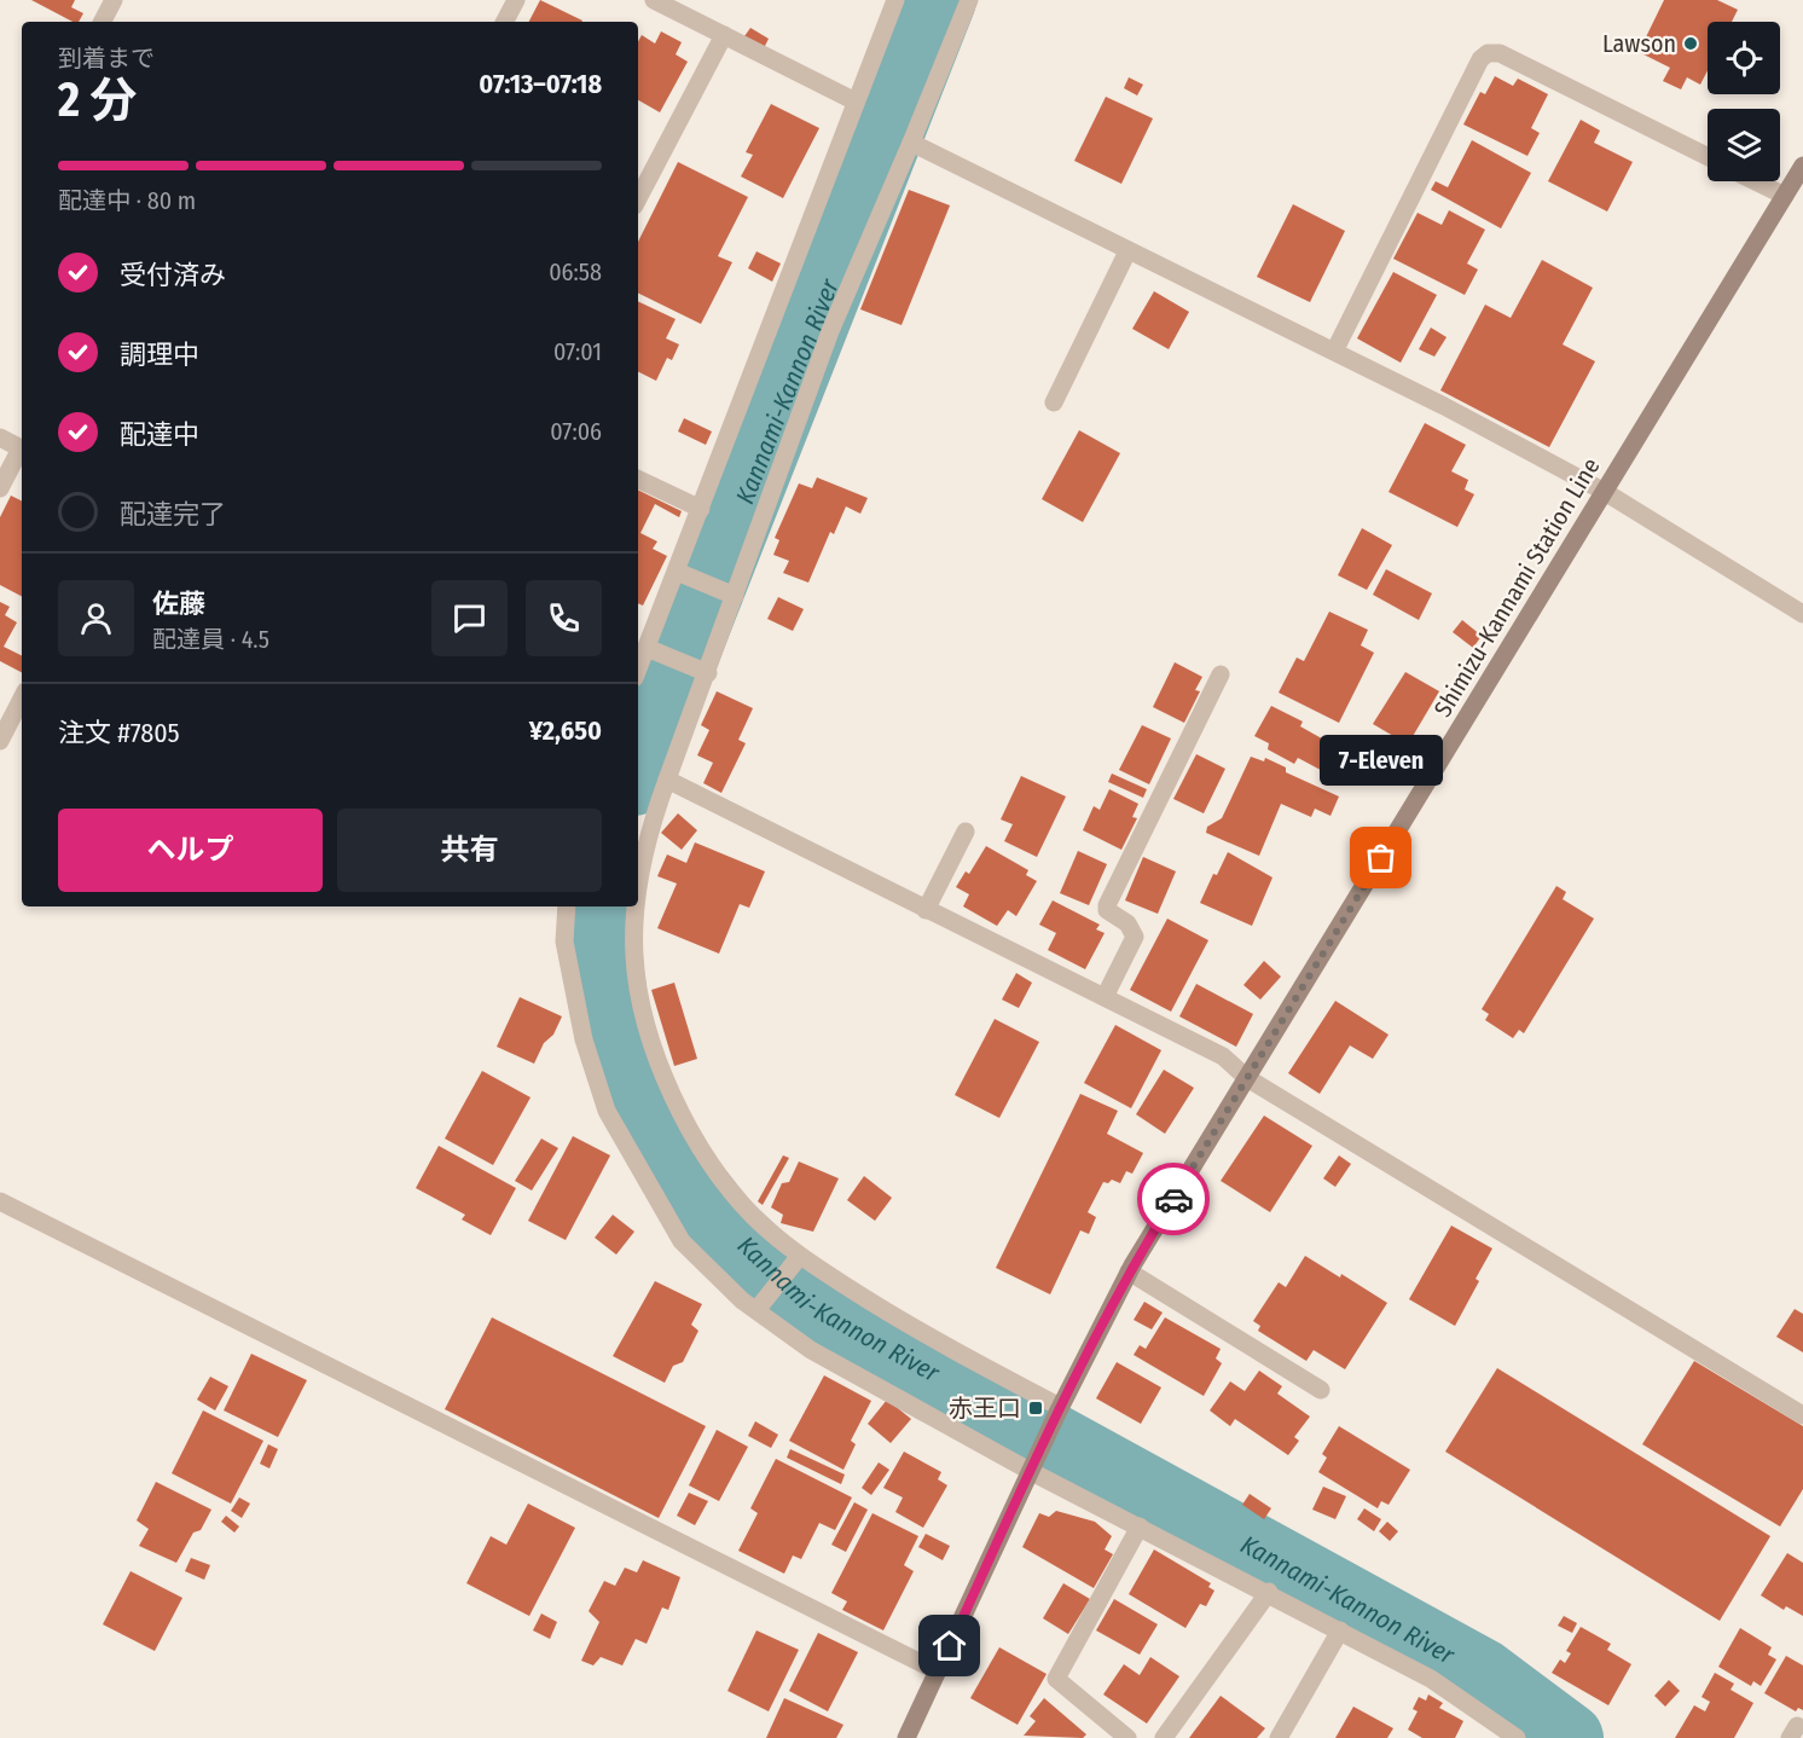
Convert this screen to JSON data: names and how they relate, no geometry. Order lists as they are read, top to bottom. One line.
{"streets":{"main road":["Shimizu-Kannami Station Line"]},"water":["Kannami-Kannon River"],"places":{"other":["Lawson","7-Eleven"],"transit":["赤王口"]},"page":{"heading":["2 分","到着まで","07:13–07:18"],"panel":["佐藤","配達員 · 4.5","注文 #7805","¥2,650"],"bar":"配達中 · 80 m","list":[["受付済み","06:58"],["調理中","07:01"],["配達中","07:06"],"配達完了"],"bubble":"7-Eleven","buttons":["ヘルプ","共有"]}}
